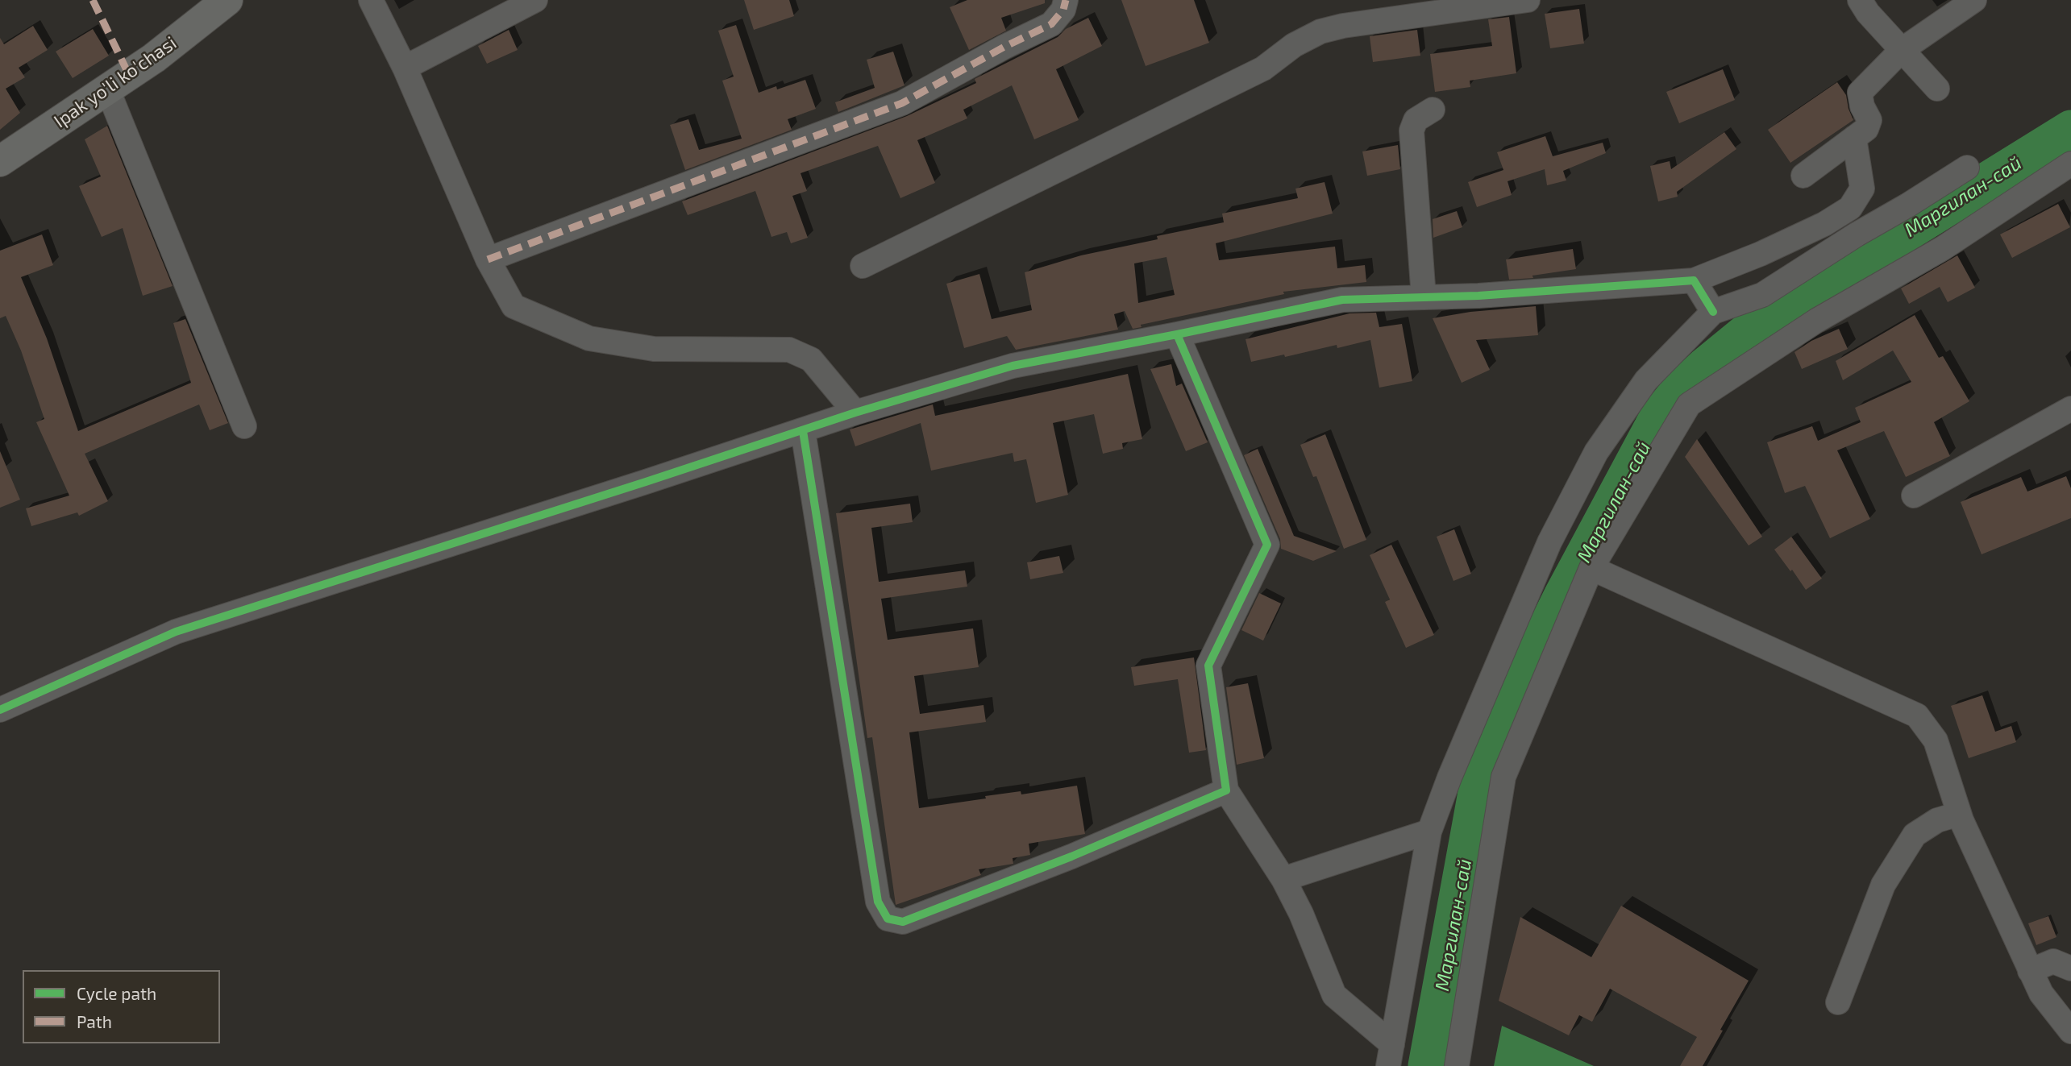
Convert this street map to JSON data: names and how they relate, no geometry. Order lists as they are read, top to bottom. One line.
{"streets":{"main road":["Ipak yo'li ko'chasi"]},"water":["Маргилан-сай"],"legend":["Cycle path","Path"]}
